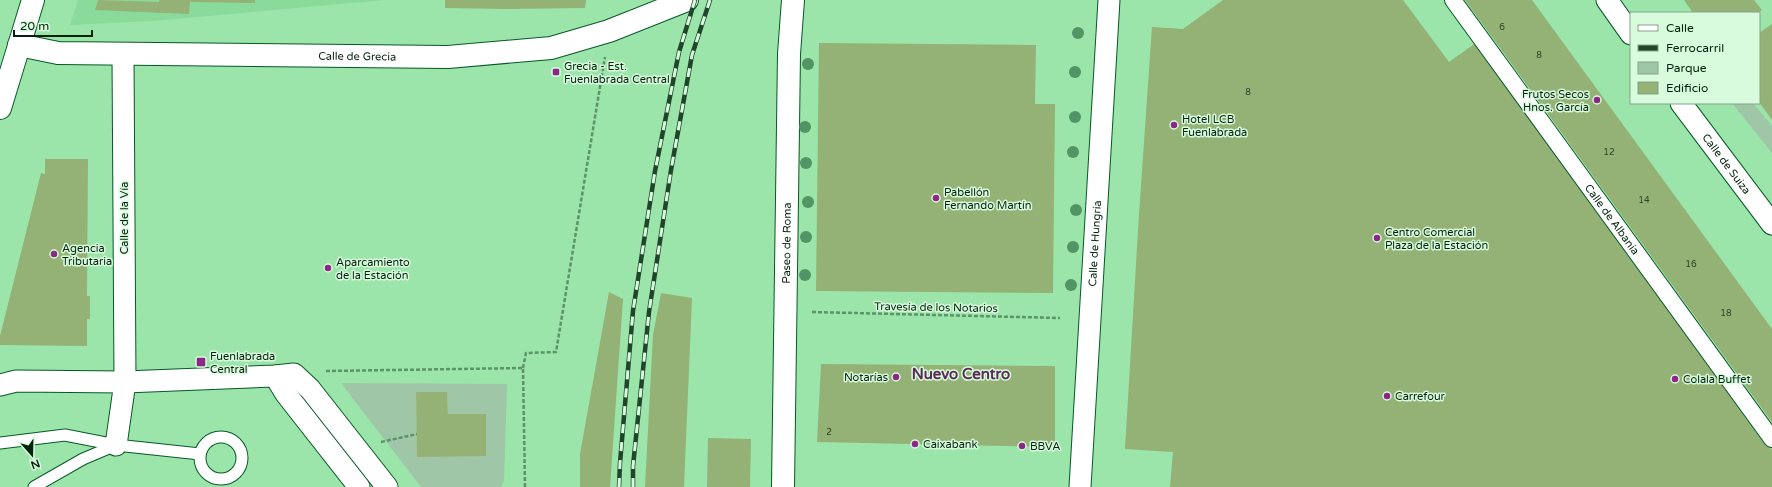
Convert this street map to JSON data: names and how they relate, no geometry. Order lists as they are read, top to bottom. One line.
{"streets":{"street":["Calle de Grecia","Calle de Suiza","Calle de la Vía","Calle de Albania","Paseo de Roma","Calle de Hungría"],"path":["Travesía de los Notarios"]},"crossings":[["Calle de Grecia","Calle de la Vía"]],"districts":["Nuevo Centro"],"places":{"transit":["Grecia - Est. Fuenlabrada Central","Fuenlabrada Central"],"other":["Frutos Secos Hnos. García","Hotel LCB Fuenlabrada","Pabellón Fernando Martín","Centro Comercial Plaza de la Estación","Agencia Tributaria","Aparcamiento de la Estación","Notarías","Colala Buffet","Carrefour","Caixabank","BBVA"]},"house_numbers":["6","8","8","12","14","16","18","2"],"legend":["Calle","Ferrocarril","Parque","Edificio"],"scale_bar":"20 m","north":"bottom"}
